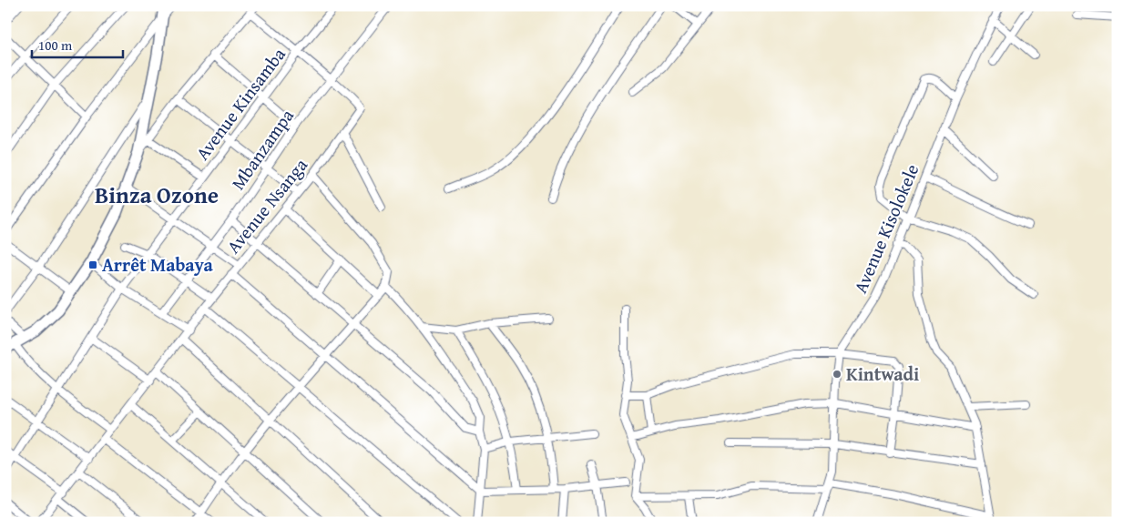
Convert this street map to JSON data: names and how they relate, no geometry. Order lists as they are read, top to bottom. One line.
{"streets":{"street":["Avenue Kinsamba","Mbanzampa","Avenue Nsanga","Avenue Kisolokele"]},"crossings":[["Avenue Kinsamba","Avenue Nsanga"],["Mbanzampa","Avenue Nsanga"]],"districts":["Binza Ozone"],"places":{"transit":["Arrêt Mabaya"],"other":["Kintwadi"]},"scale_bar":"100 m"}
